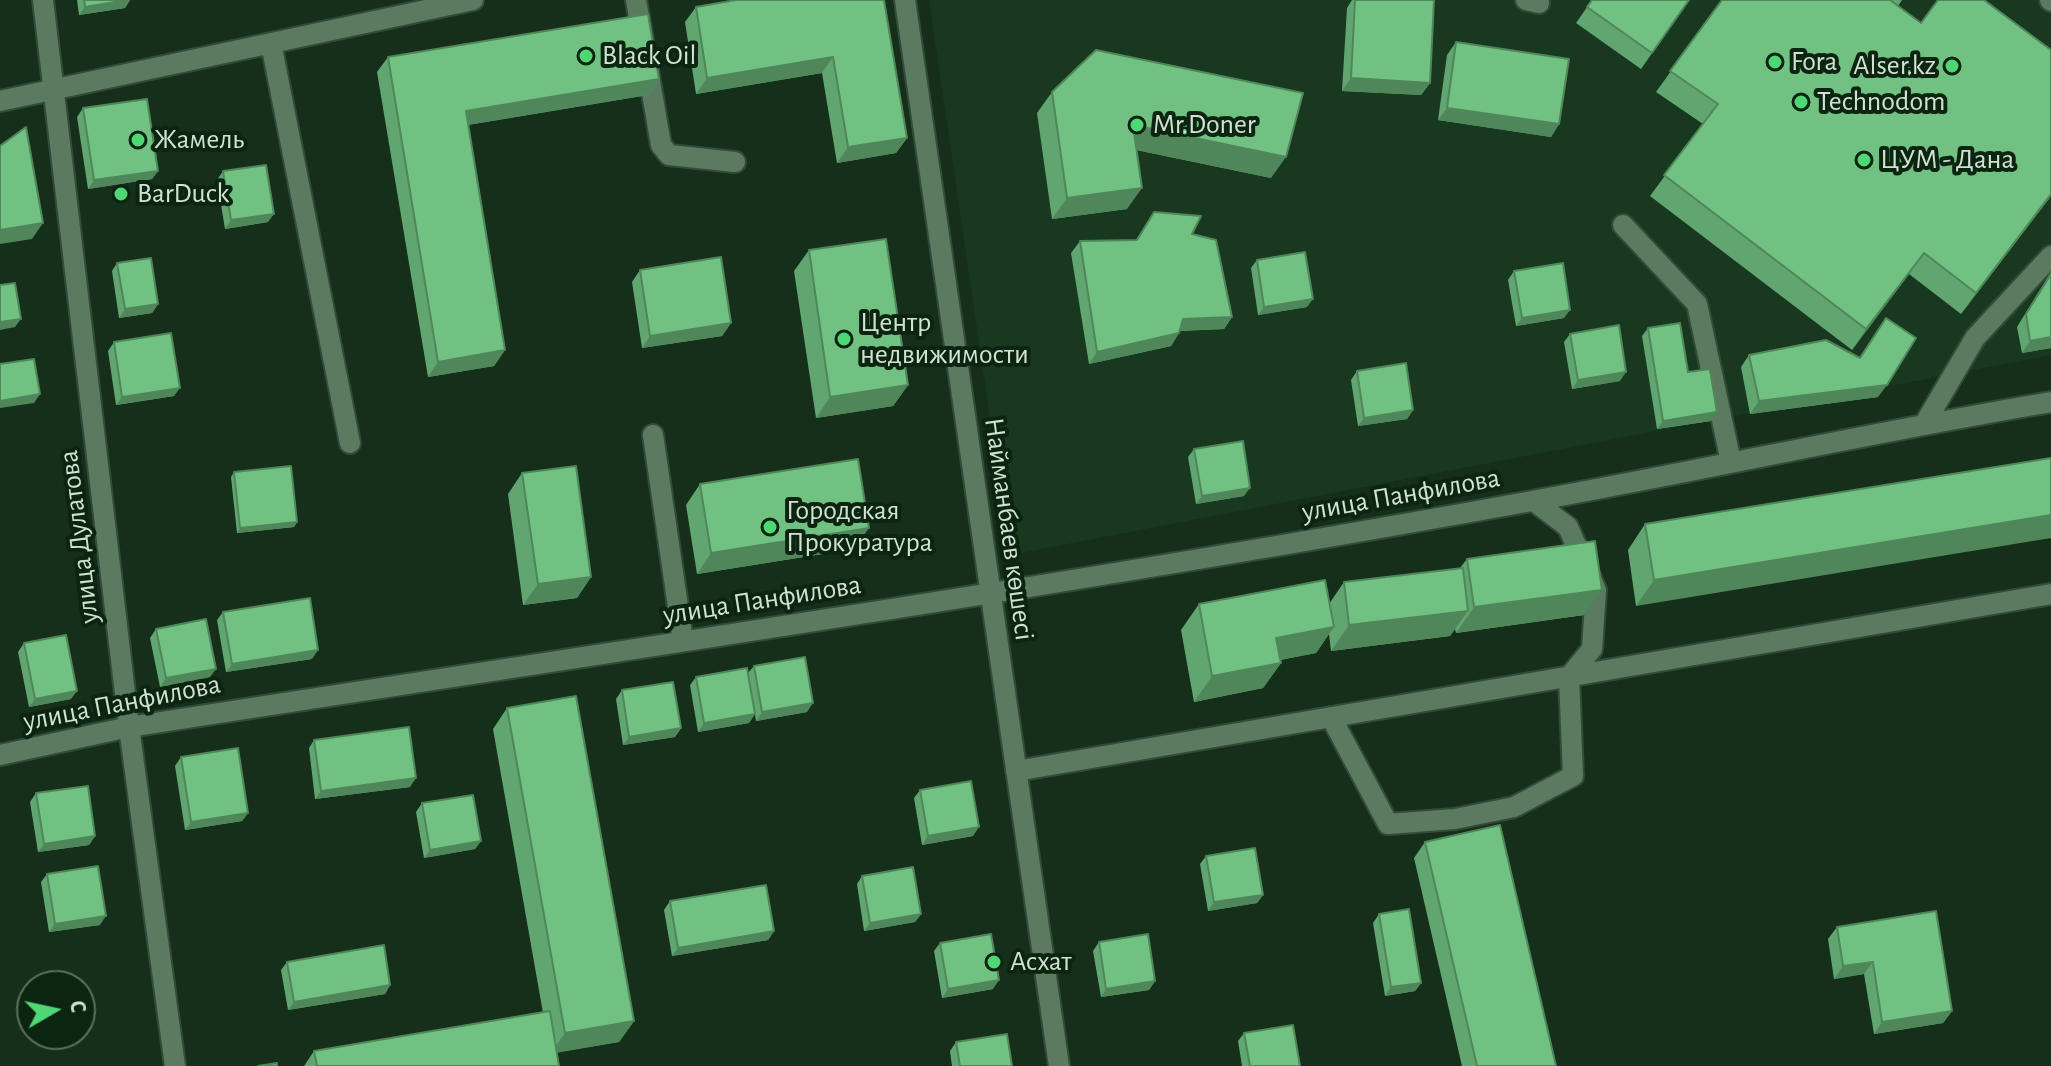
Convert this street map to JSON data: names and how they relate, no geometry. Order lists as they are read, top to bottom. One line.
{"streets":{"street":["улица Панфилова","Найманбаев көшесі","улица Дулатова"]},"crossings":[["улица Панфилова","Найманбаев көшесі"],["улица Панфилова","улица Дулатова"]],"places":["Black Oil","Fora","Alser.kz","Technodom","Mr.Doner","Жамель","ЦУМ - Дана","BarDuck","Центр недвижимости","Городская Прокуратура","Асхат"],"north":"right"}
